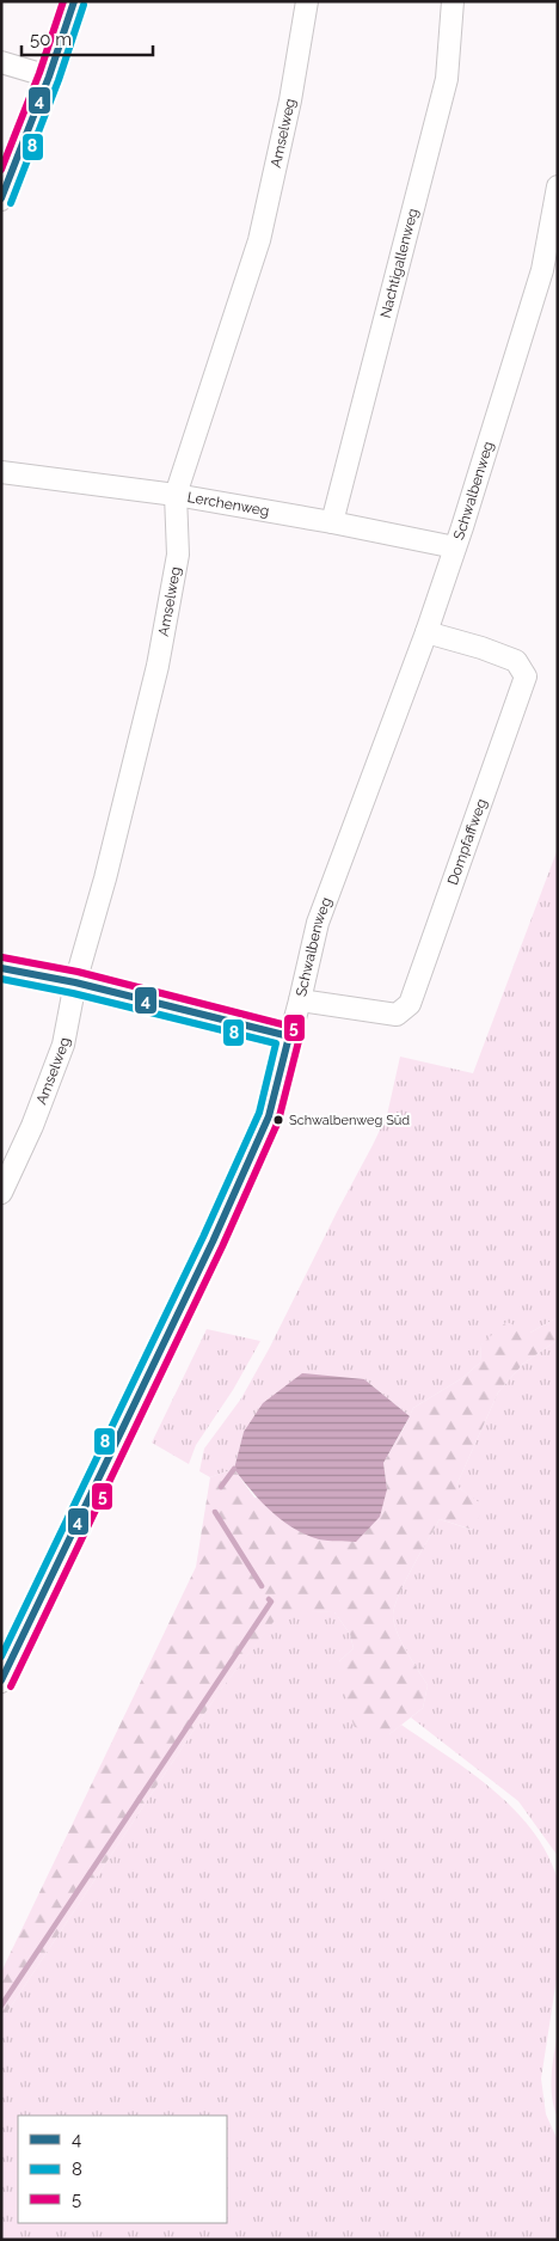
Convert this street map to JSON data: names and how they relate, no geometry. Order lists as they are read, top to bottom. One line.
{"streets":{"street":["Amselweg","Nachtigallenweg","Schwalbenweg","Lerchenweg","Dompfaffweg"]},"crossings":[["Amselweg","Lerchenweg"],["Nachtigallenweg","Lerchenweg"],["Schwalbenweg","Lerchenweg"],["Schwalbenweg","Dompfaffweg"]],"places":["Schwalbenweg Süd"],"lines":["transit line 4","transit line 5","transit line 8"],"legend":["4","8","5"],"scale_bar":"50 m"}
